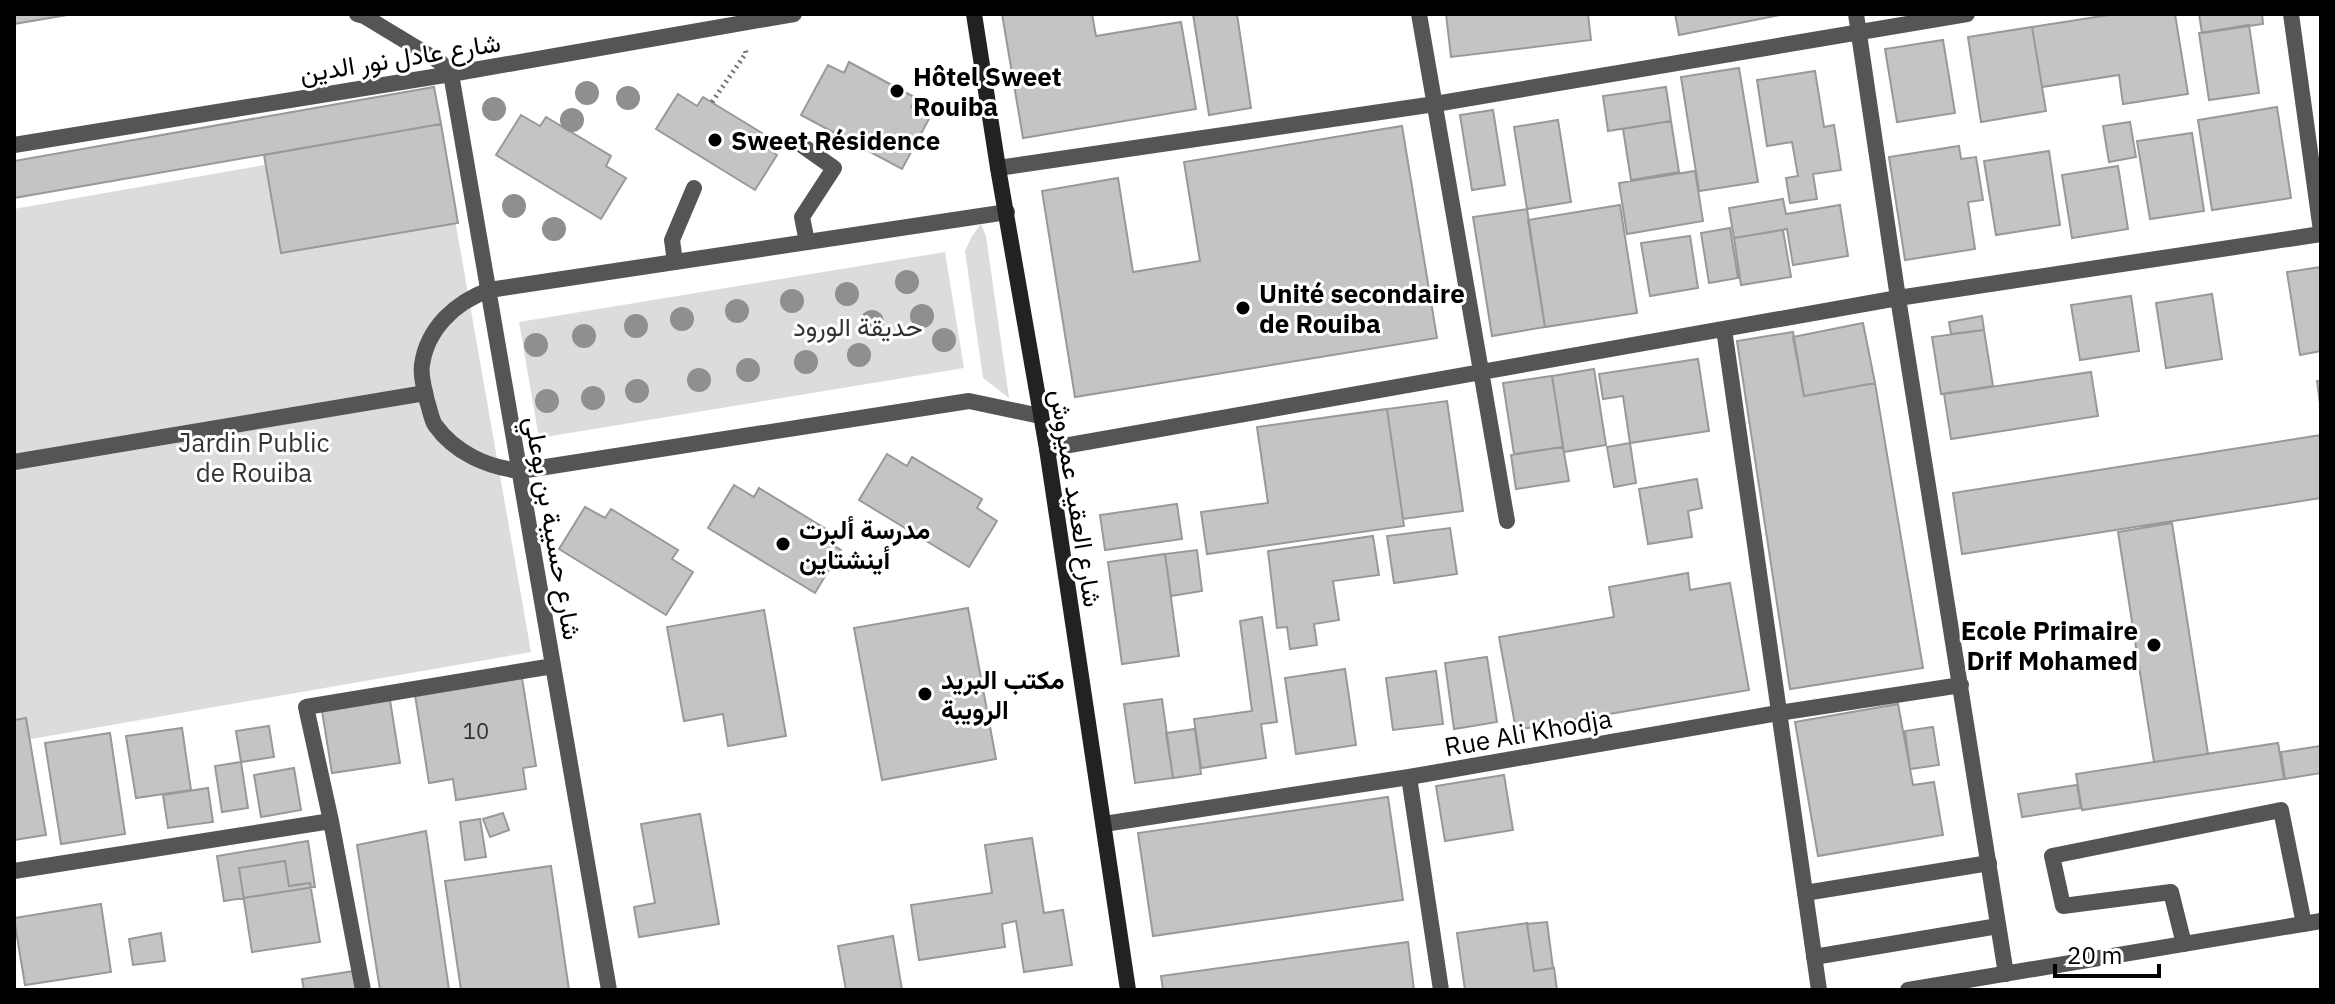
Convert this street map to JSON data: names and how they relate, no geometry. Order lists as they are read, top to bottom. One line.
{"streets":{"main road":["شارع العقيد عميروش"],"street":["شارع عادل نور الدين","شارع حسيبة بن بوعلي","Rue Ali Khodja"]},"crossings":[["شارع عادل نور الدين","شارع حسيبة بن بوعلي"],["شارع العقيد عميروش","Rue Ali Khodja"]],"parks":["حديقة الورود","Jardin Public de Rouiba"],"places":["Hôtel Sweet Rouiba","Sweet Résidence","Unité secondaire de Rouiba","مدرسة ألبرت أينشتاين","Ecole Primaire Drif Mohamed","مكتب البريد الرويبة"],"house_numbers":["10"],"scale_bar":"20 m"}
